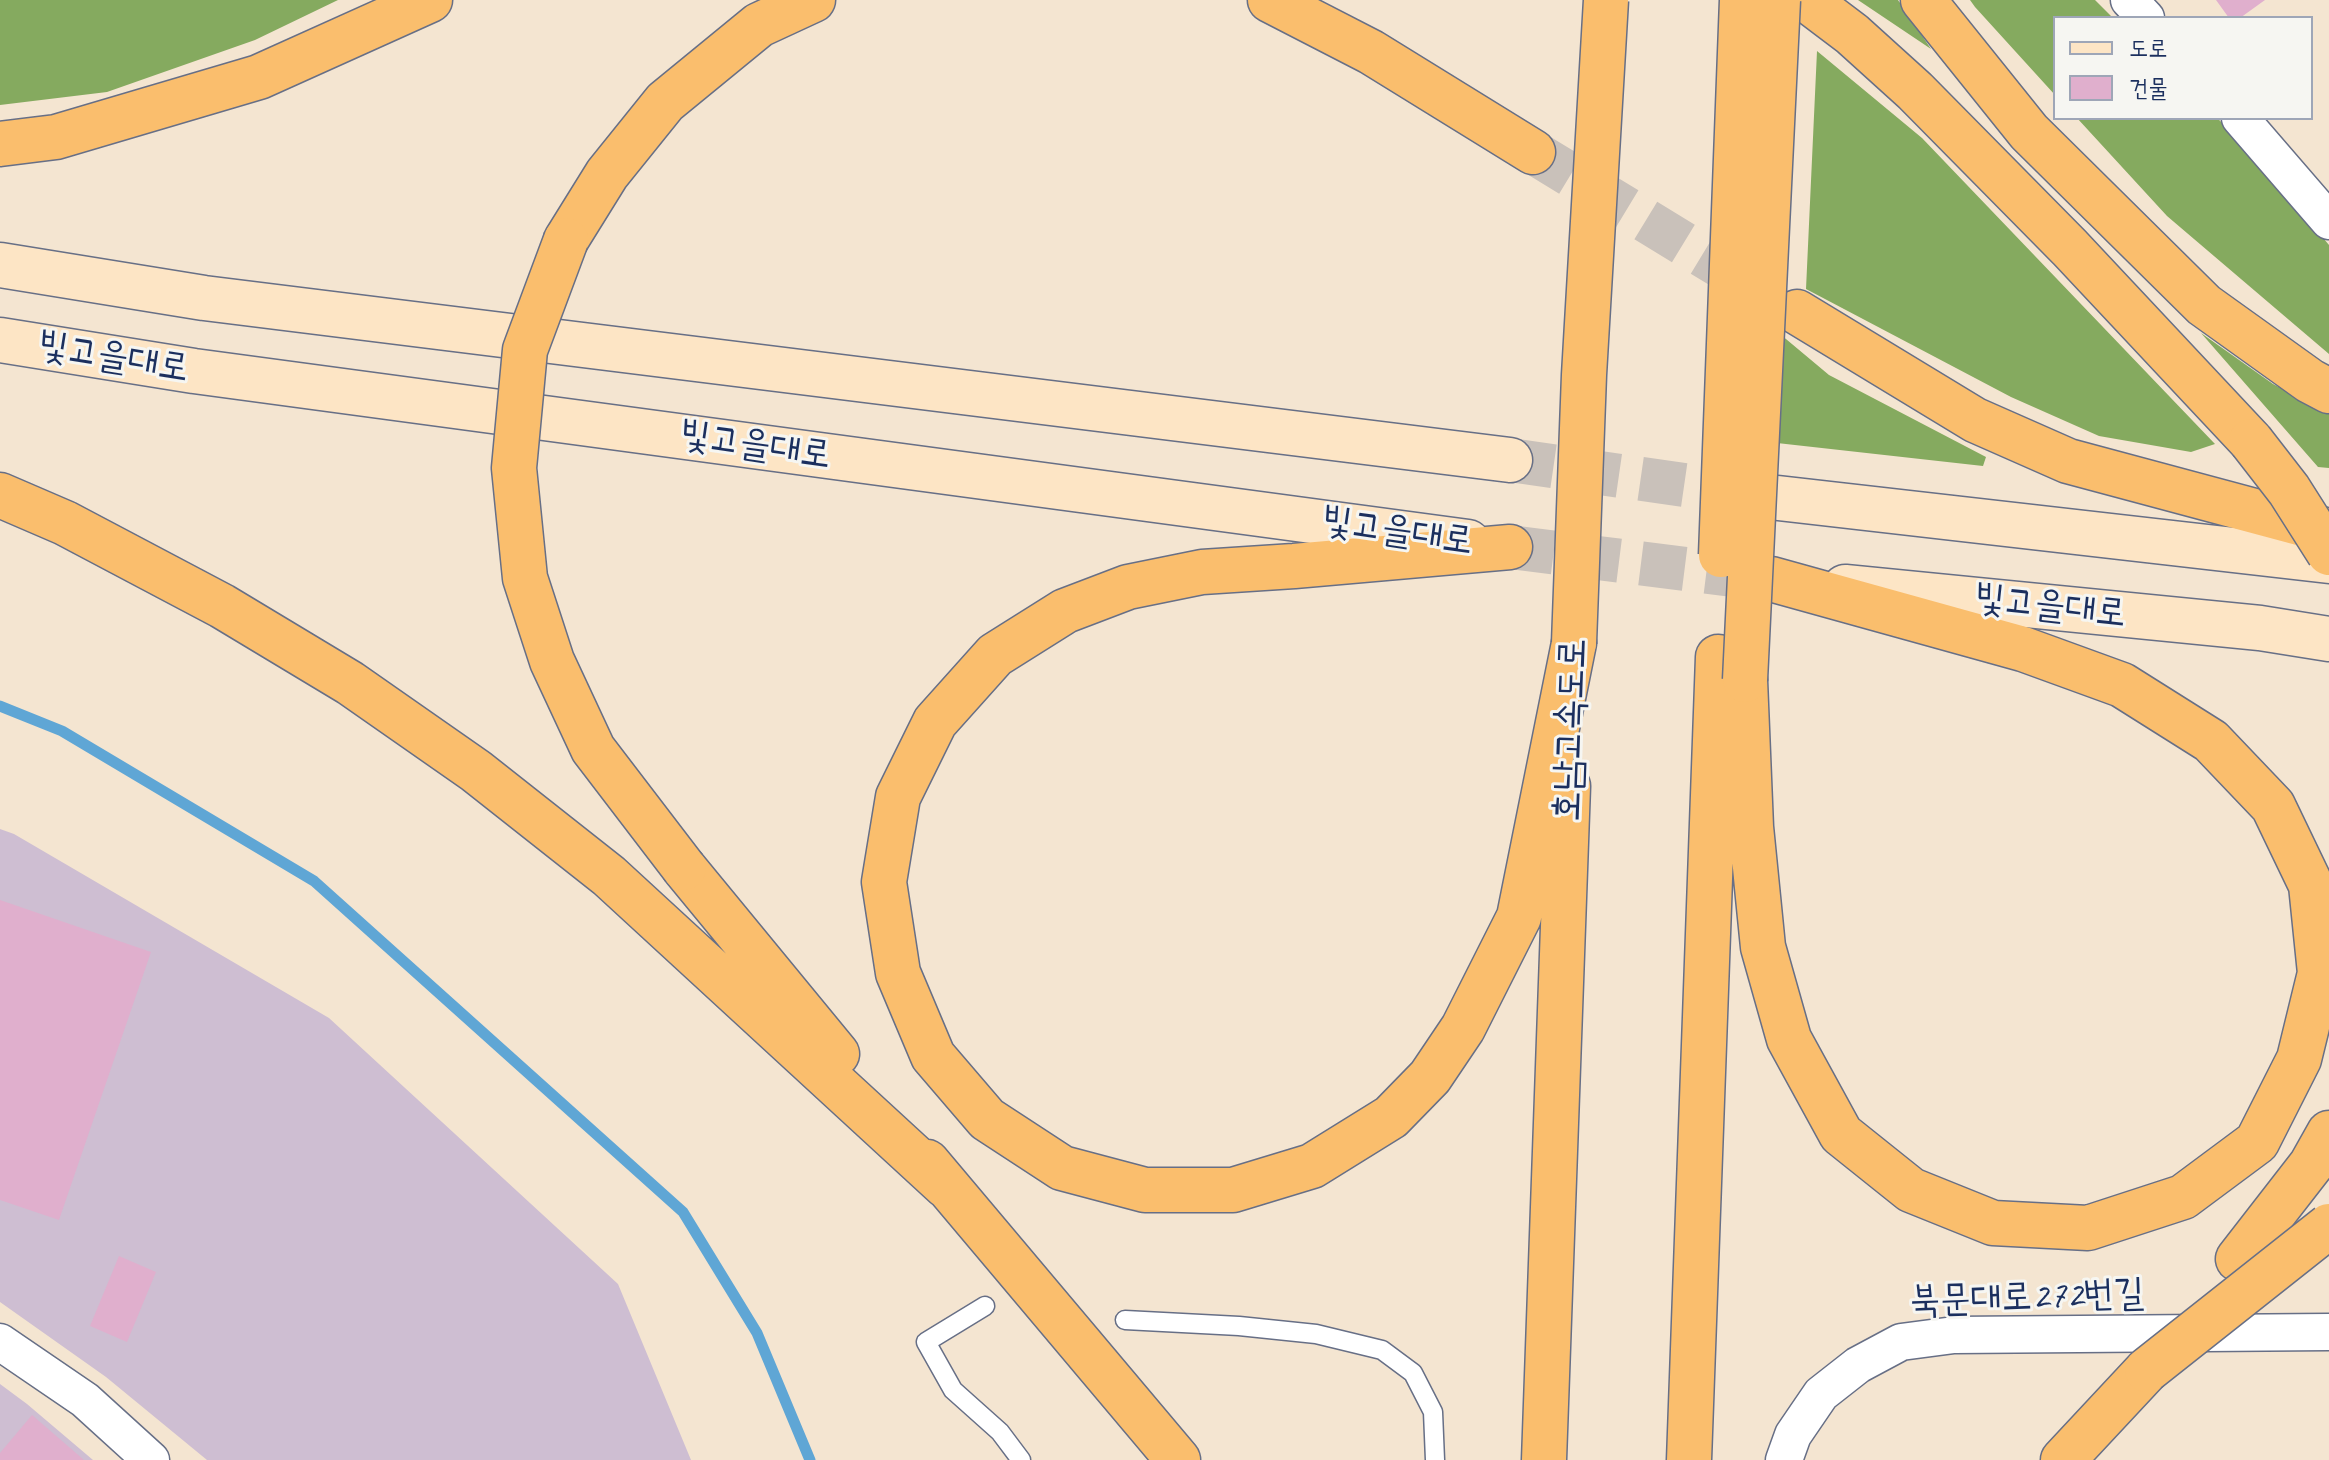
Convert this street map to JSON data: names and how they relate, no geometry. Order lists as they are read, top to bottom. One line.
{"streets":{"highway":["호남고속도로"],"main road":["빛고을대로"],"street":["북문대로272번길"]},"legend":["도로","건물"]}
